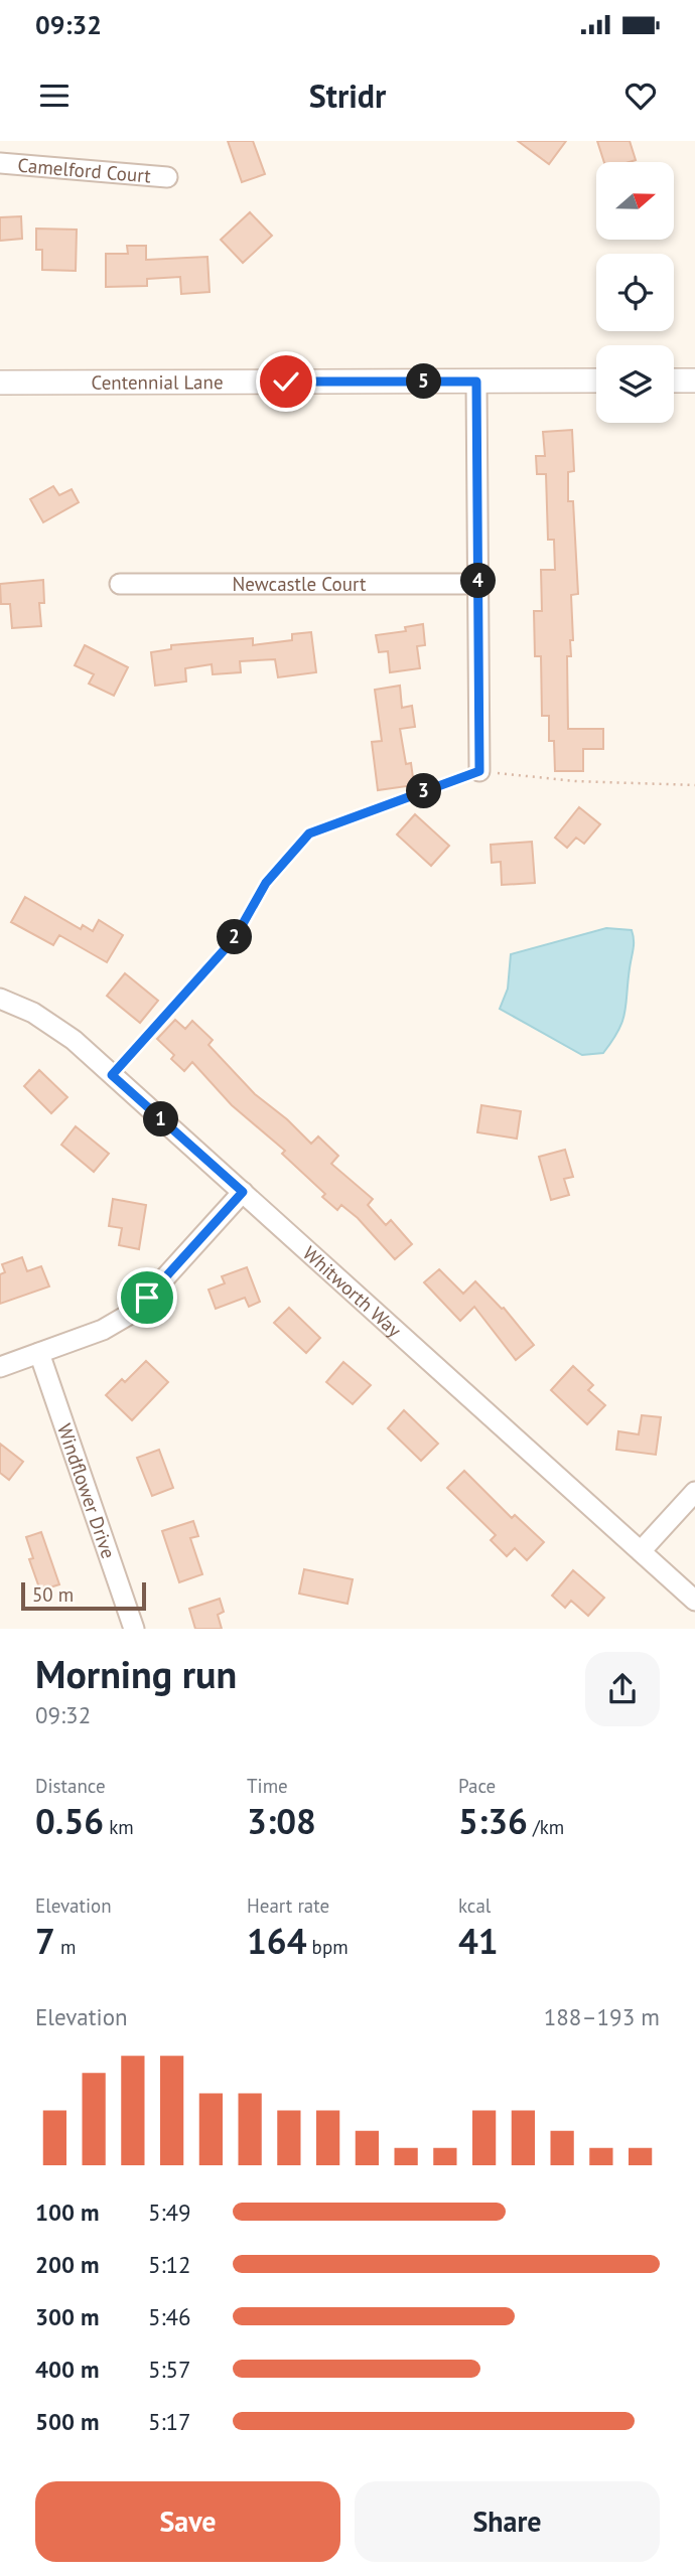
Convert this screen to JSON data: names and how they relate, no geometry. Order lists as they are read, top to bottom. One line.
{"streets":{"street":["Camelford Court","Centennial Lane","Newcastle Court","Whitworth Way","Windflower Drive"]},"scale_bar":"50 m","north":"right","page":{"status":"09:32","header":"Stridr","pins":["5","4","3","2","1"],"scale":"50 m","heading":["Morning run","09:32"],"stats":[["Distance","0.56 km"],["Time","3:08"],["Pace","5:36 /km"],["Elevation","7 m"],["Heart rate","164 bpm"],["kcal","41"]],"chart":["Elevation","188–193 m"],"list":[{"name":"100 m","note":"5:49"},{"name":"200 m","note":"5:12"},{"name":"300 m","note":"5:46"},{"name":"400 m","note":"5:57"},{"name":"500 m","note":"5:17"}],"buttons":["Save","Share"]}}
